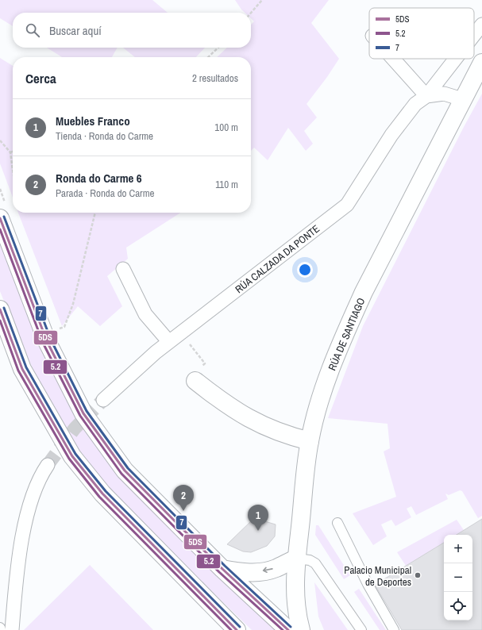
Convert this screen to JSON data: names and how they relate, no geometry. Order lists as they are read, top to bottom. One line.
{"streets":{"street":["RÚA CALZADA DA PONTE","RÚA DE SANTIAGO"]},"places":["Palacio Municipal de Deportes"],"lines":["transit line 7","transit line 5DS","transit line 5.2"],"legend":["5DS","5.2","7"],"page":{"search":"Buscar aquí","heading":["Cerca","2 resultados"],"list":[{"mark":"1","name":"Muebles Franco","note":"Tienda · Ronda do Carme","value":"100 m"},{"mark":"2","name":"Ronda do Carme 6","note":"Parada · Ronda do Carme","value":"110 m"}],"pins":["2","1"],"map_buttons":["+","−"]}}
